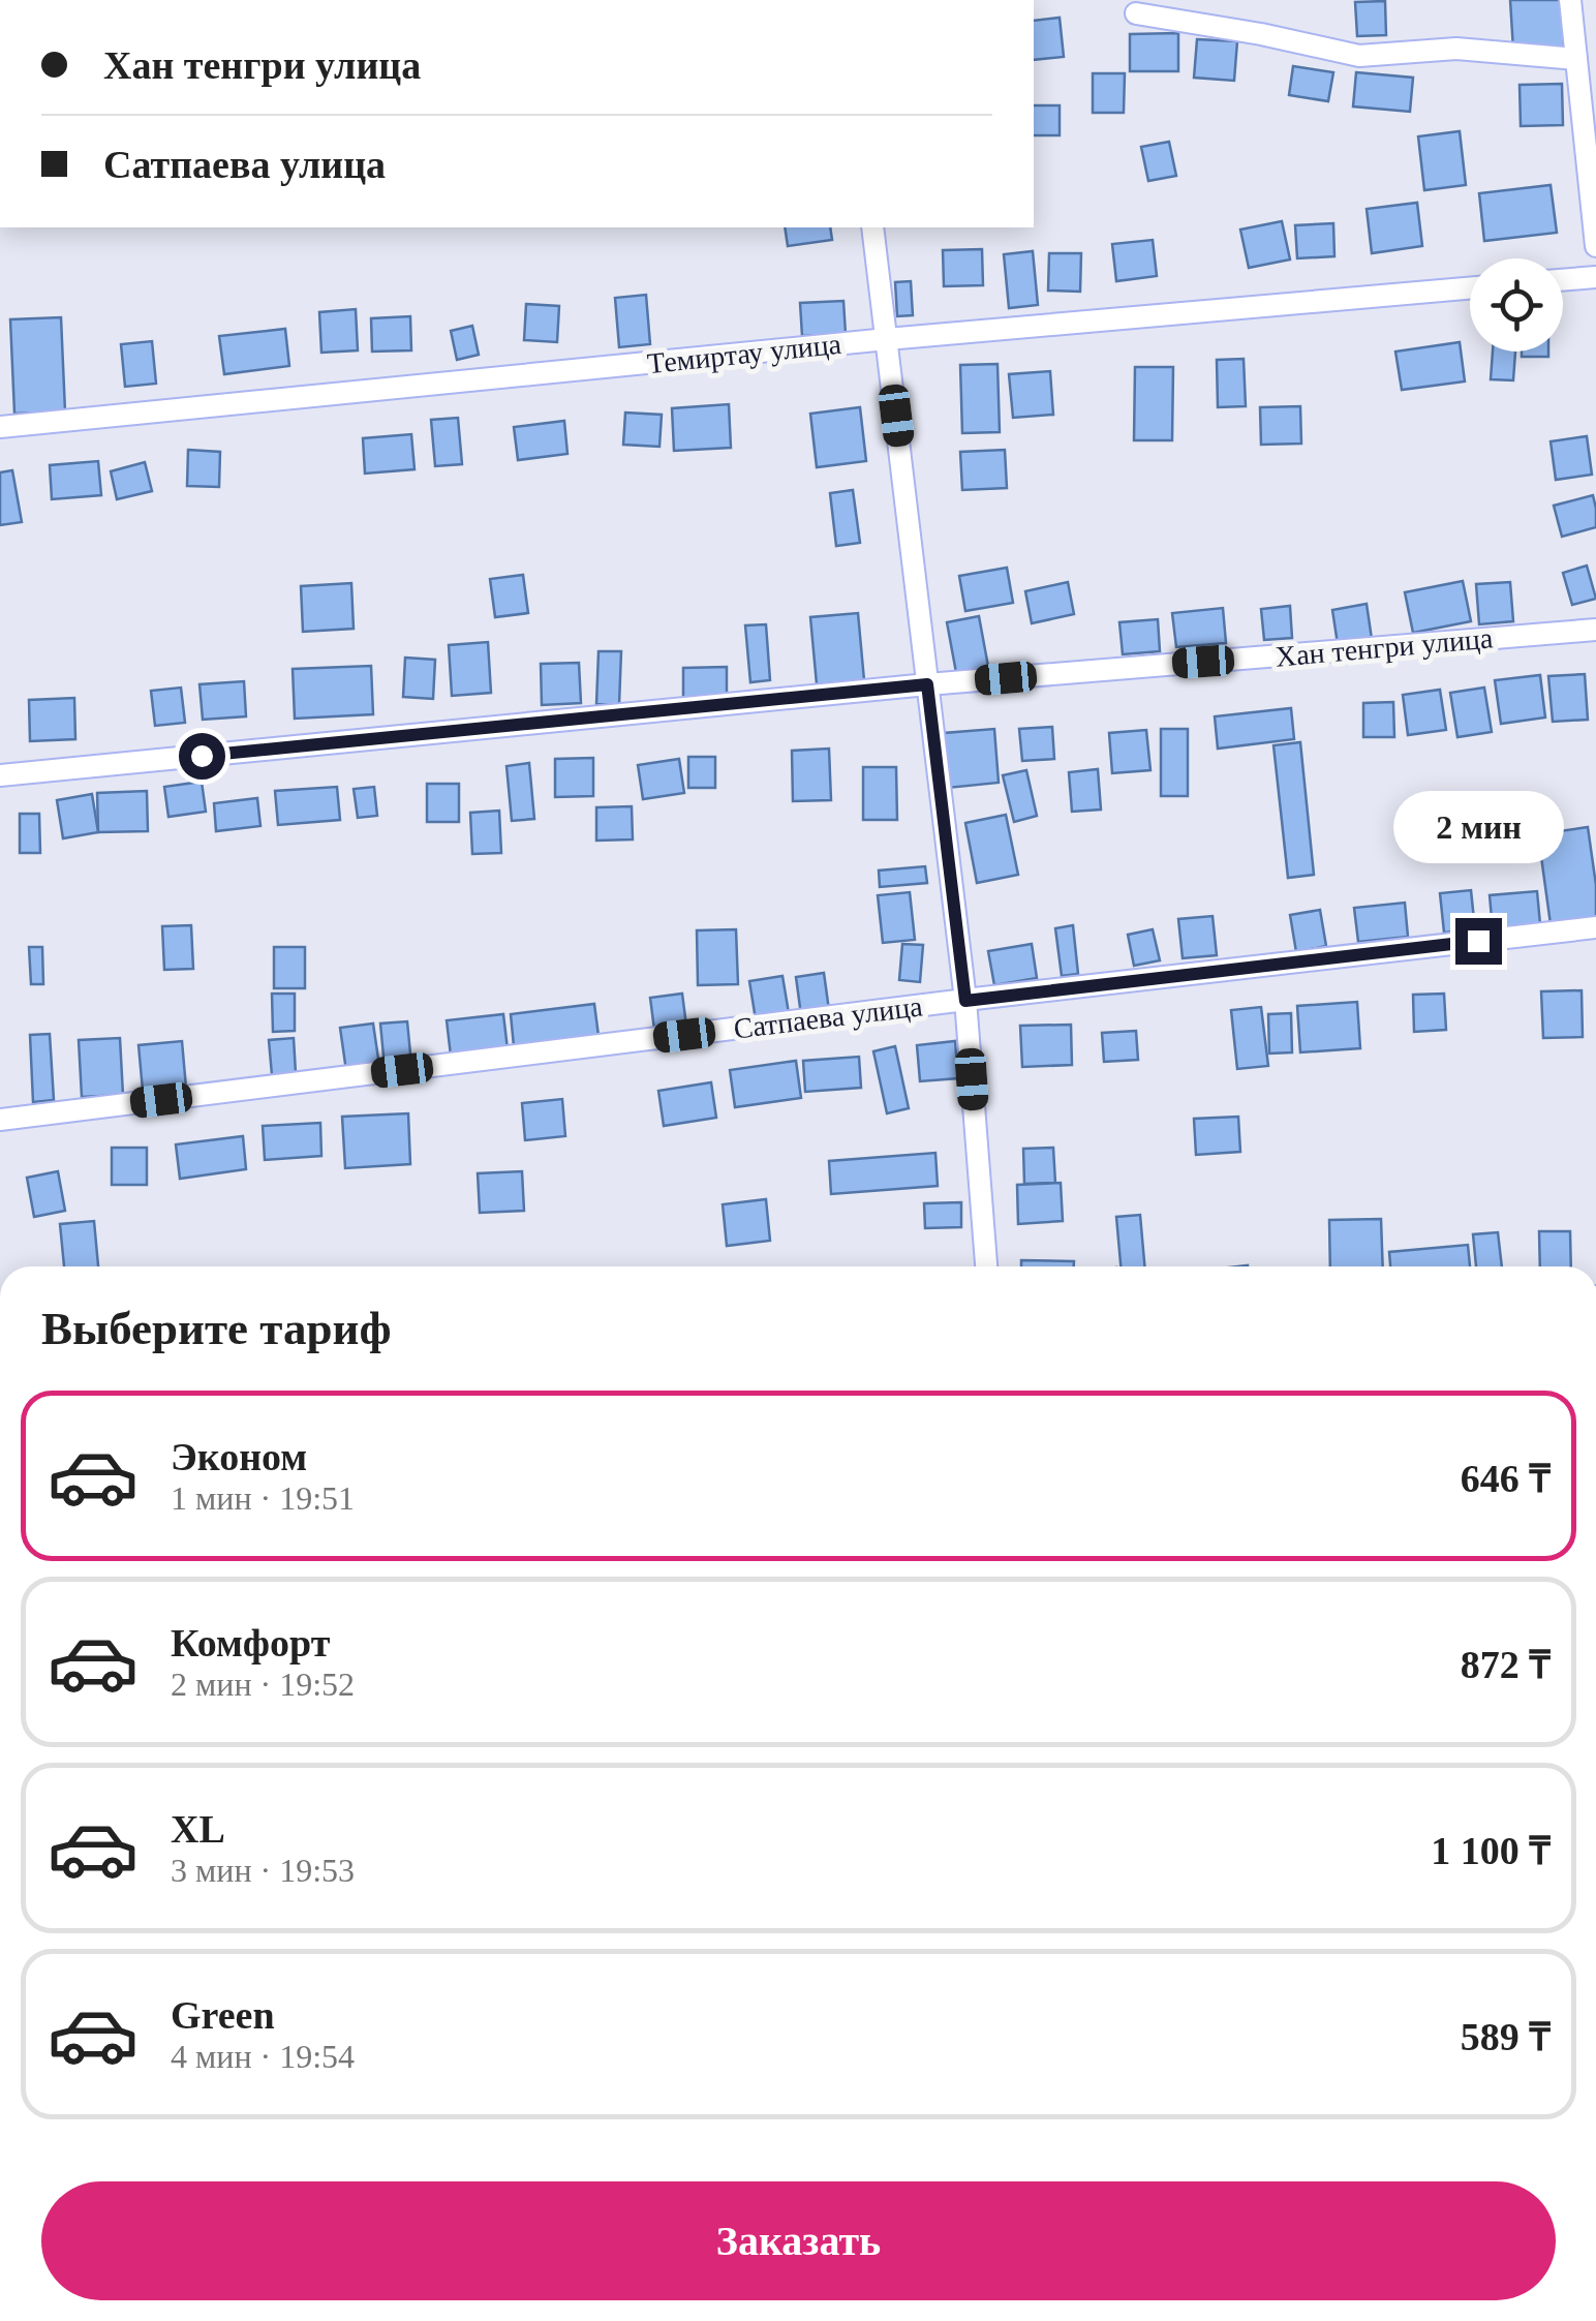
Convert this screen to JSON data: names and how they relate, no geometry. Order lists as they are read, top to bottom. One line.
{"streets":{"street":["Темиртау улица","Хан тенгри улица","Сатпаева улица"]},"page":{"banner":["Хан тенгри улица","Сатпаева улица"],"bubble":"2 мин","heading":"Выберите тариф","list":[{"name":"Эконом","note":"1 мин · 19:51","value":"646 ₸"},{"name":"Комфорт","note":"2 мин · 19:52","value":"872 ₸"},{"name":"XL","note":"3 мин · 19:53","value":"1 100 ₸"},{"name":"Green","note":"4 мин · 19:54","value":"589 ₸"}],"buttons":"Заказать"}}
